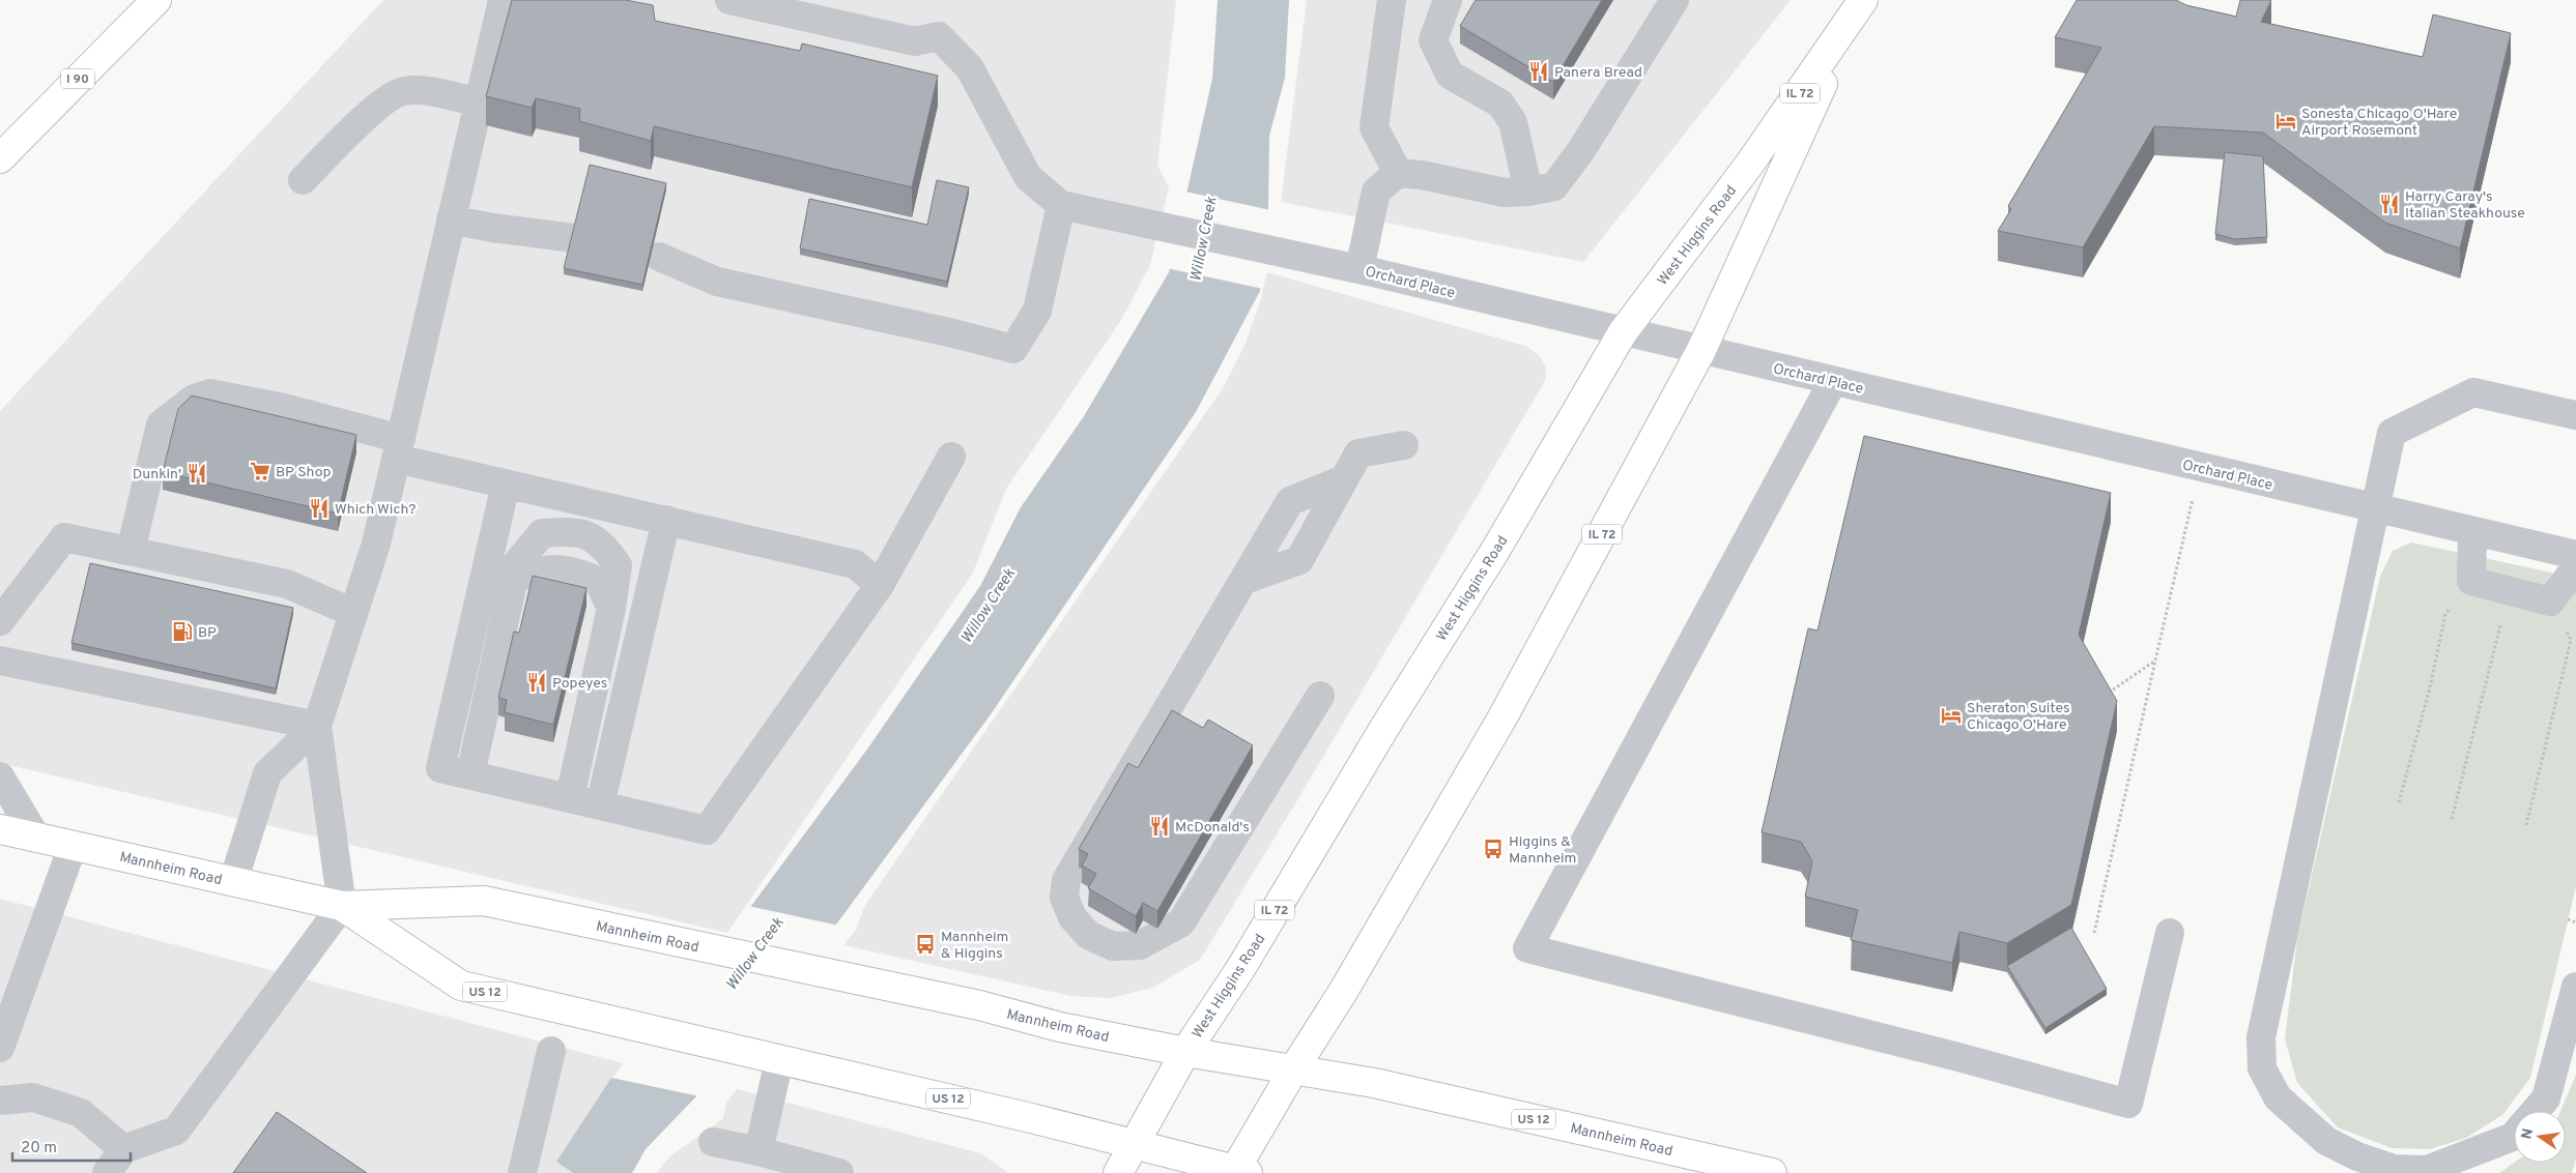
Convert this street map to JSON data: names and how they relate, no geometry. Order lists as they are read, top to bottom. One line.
{"streets":{"main road":["I 90","IL 72","West Higgins Road","Mannheim Road","US 12"],"lane":["Orchard Place"]},"crossings":[["West Higgins Road","Orchard Place"],["West Higgins Road","Mannheim Road"]],"water":["Willow Creek"],"places":{"restaurant":["Panera Bread","Harry Caray's Italian Steakhouse","Dunkin'","Which Wich?","Popeyes","McDonald's"],"hotel":["Sonesta Chicago O'Hare Airport Rosemont","Sheraton Suites Chicago O'Hare"],"supermarket":["BP Shop"],"fuel station":["BP"],"bus stop":["Higgins & Mannheim","Mannheim & Higgins"]},"scale_bar":"20 m","north":"left"}
